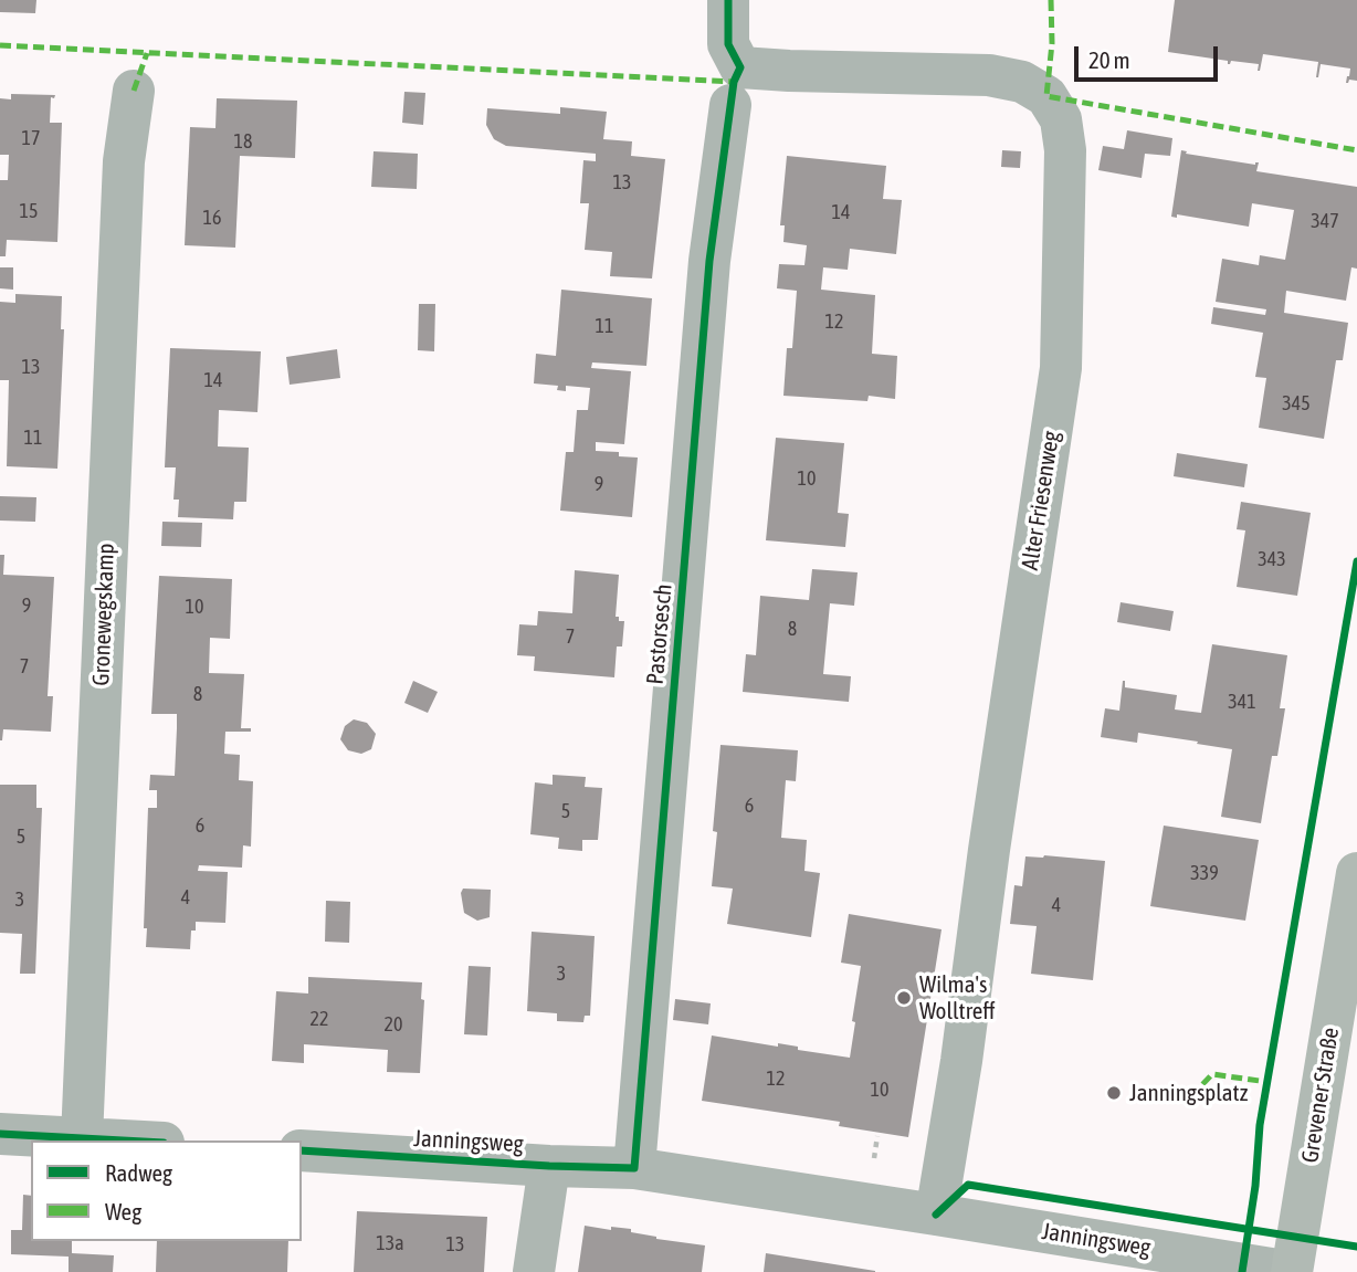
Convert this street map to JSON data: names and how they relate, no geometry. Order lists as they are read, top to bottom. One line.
{"streets":{"main road":["Grevener Straße"],"street":["Alter Friesenweg","Gronewegskamp","Pastorsesch","Janningsweg"]},"crossings":[["Alter Friesenweg","Pastorsesch"],["Alter Friesenweg","Janningsweg"],["Pastorsesch","Janningsweg"],["Grevener Straße","Janningsweg"]],"places":["Wilma's Wolltreff","Janningsplatz"],"house_numbers":["17","18","13","15","14","16","347","12","11","13","14","345","11","10","9","343","9","10","8","7","7","8","341","6","5","6","5","339","4","3","4","3","22","20","12","10","13a","13"],"legend":["Radweg","Weg"],"scale_bar":"20 m"}
